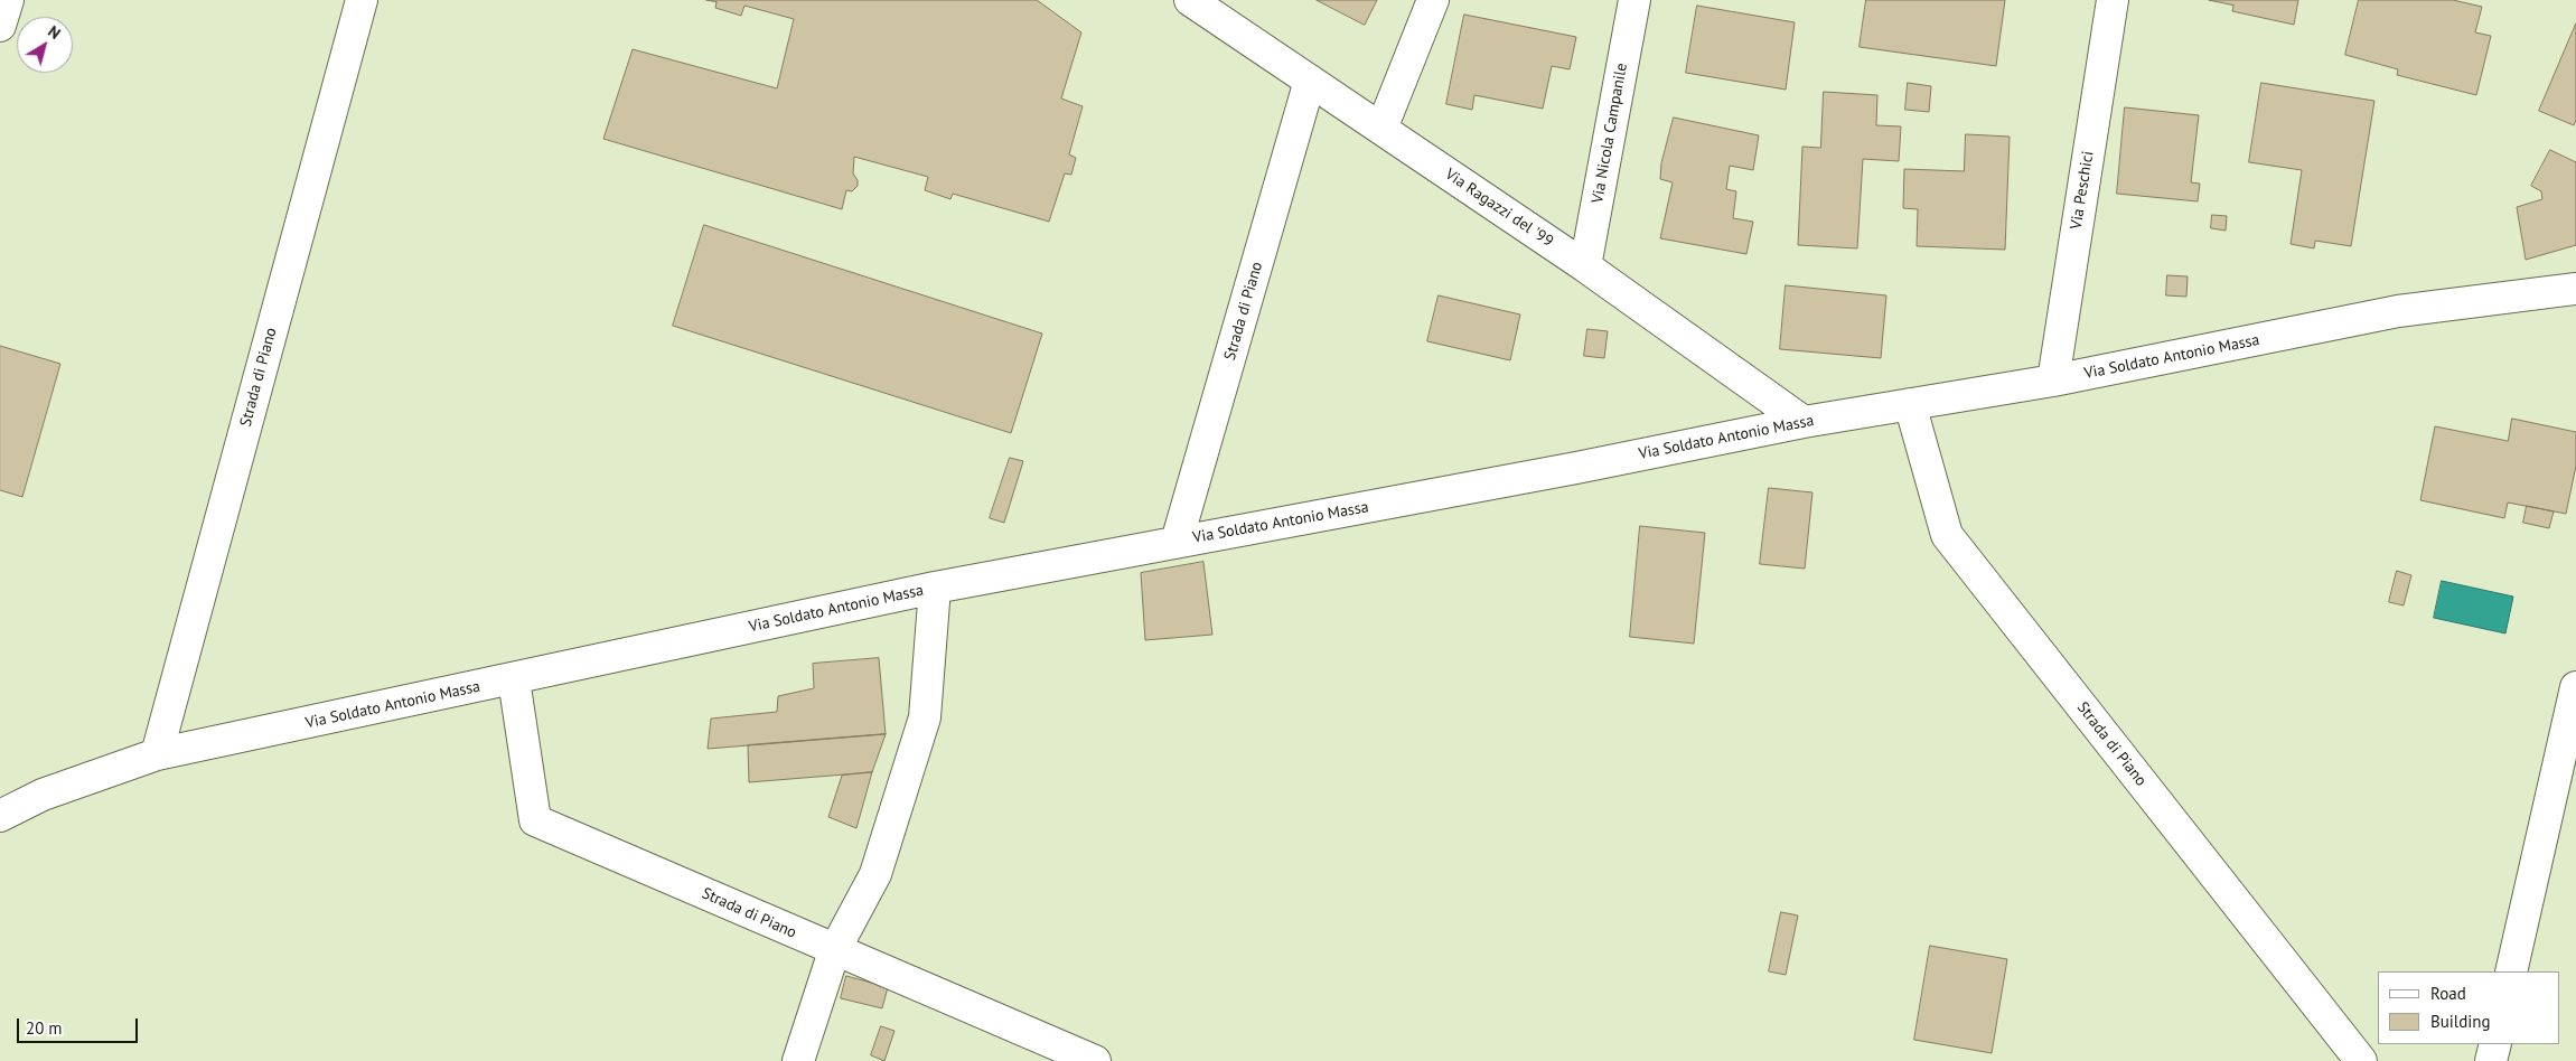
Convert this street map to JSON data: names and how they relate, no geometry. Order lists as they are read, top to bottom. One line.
{"streets":{"street":["Via Nicola Campanile","Via Peschici","Via Ragazzi del '99","Strada di Piano","Via Soldato Antonio Massa"]},"crossings":[["Via Nicola Campanile","Via Ragazzi del '99"],["Via Peschici","Via Soldato Antonio Massa"],["Via Ragazzi del '99","Strada di Piano"],["Via Ragazzi del '99","Via Soldato Antonio Massa"],["Strada di Piano","Via Soldato Antonio Massa"]],"legend":["Road","Building"],"scale_bar":"20 m","north":"top right"}
